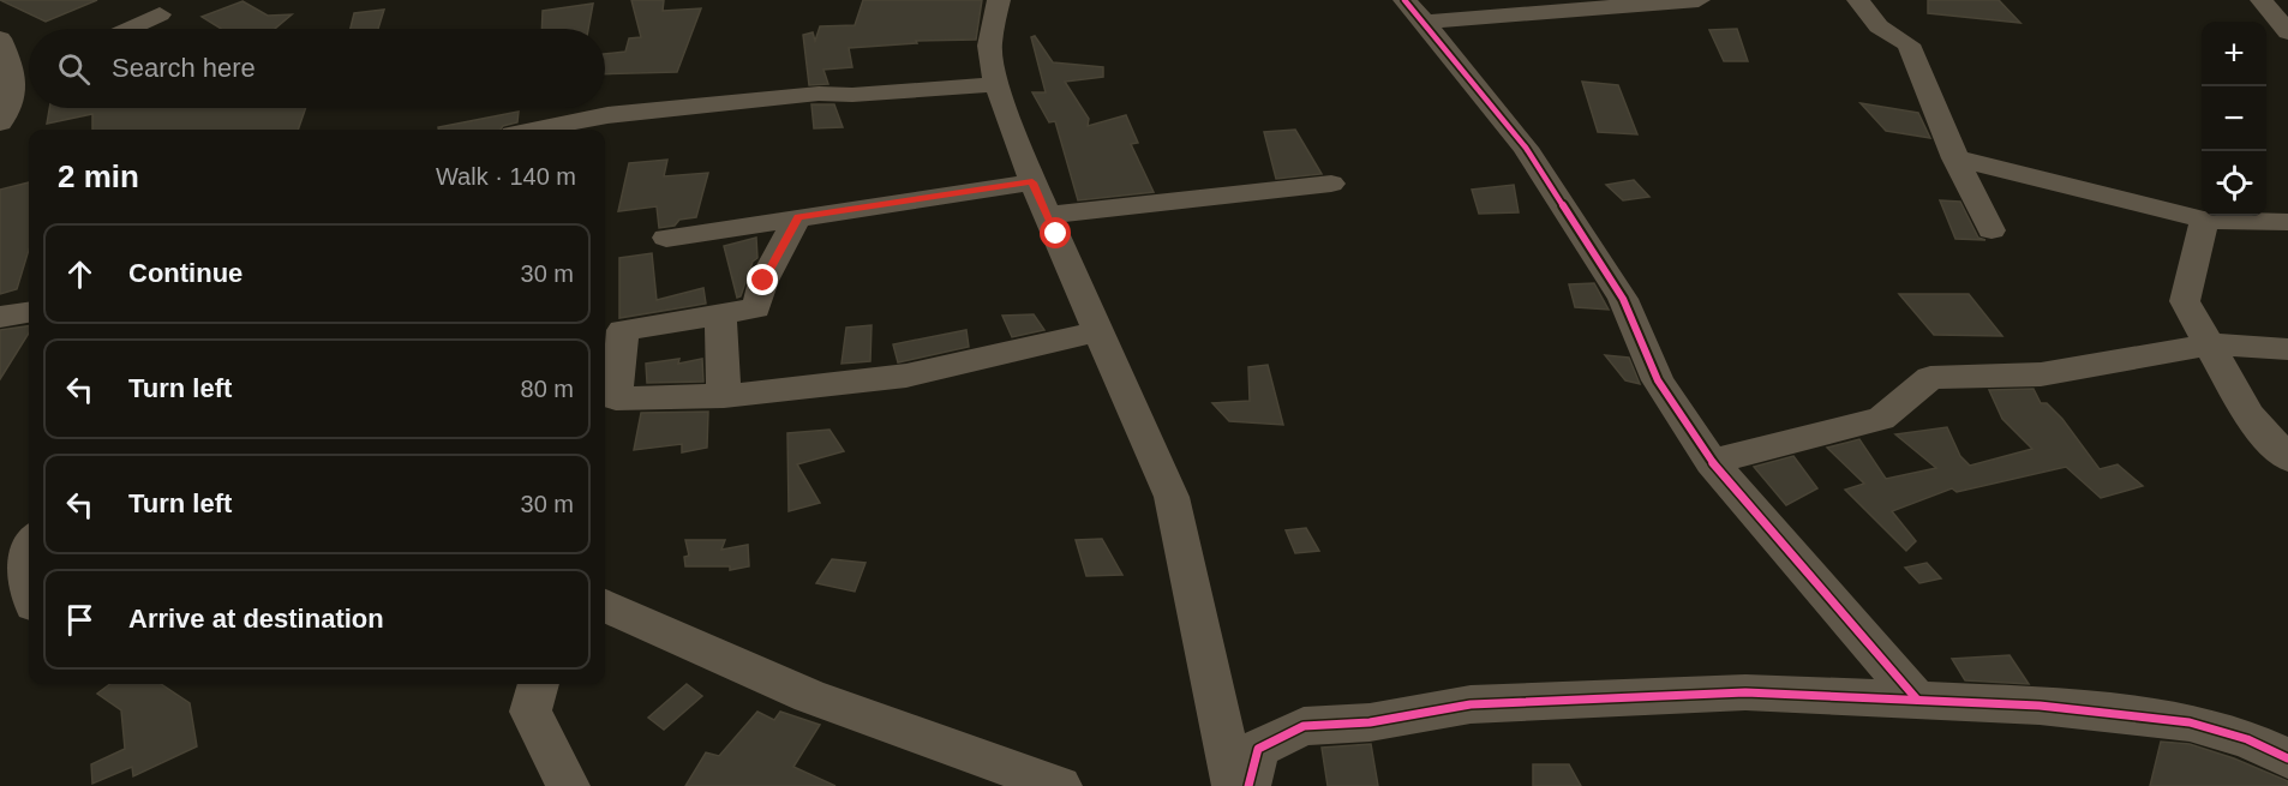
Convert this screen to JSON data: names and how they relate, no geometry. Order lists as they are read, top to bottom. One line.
{"page":{"map_buttons":["+","−"],"search":"Search here","heading":["2 min","Walk · 140 m"],"list":[["Continue","30 m"],["Turn left","80 m"],["Turn left","30 m"],"Arrive at destination"]}}
